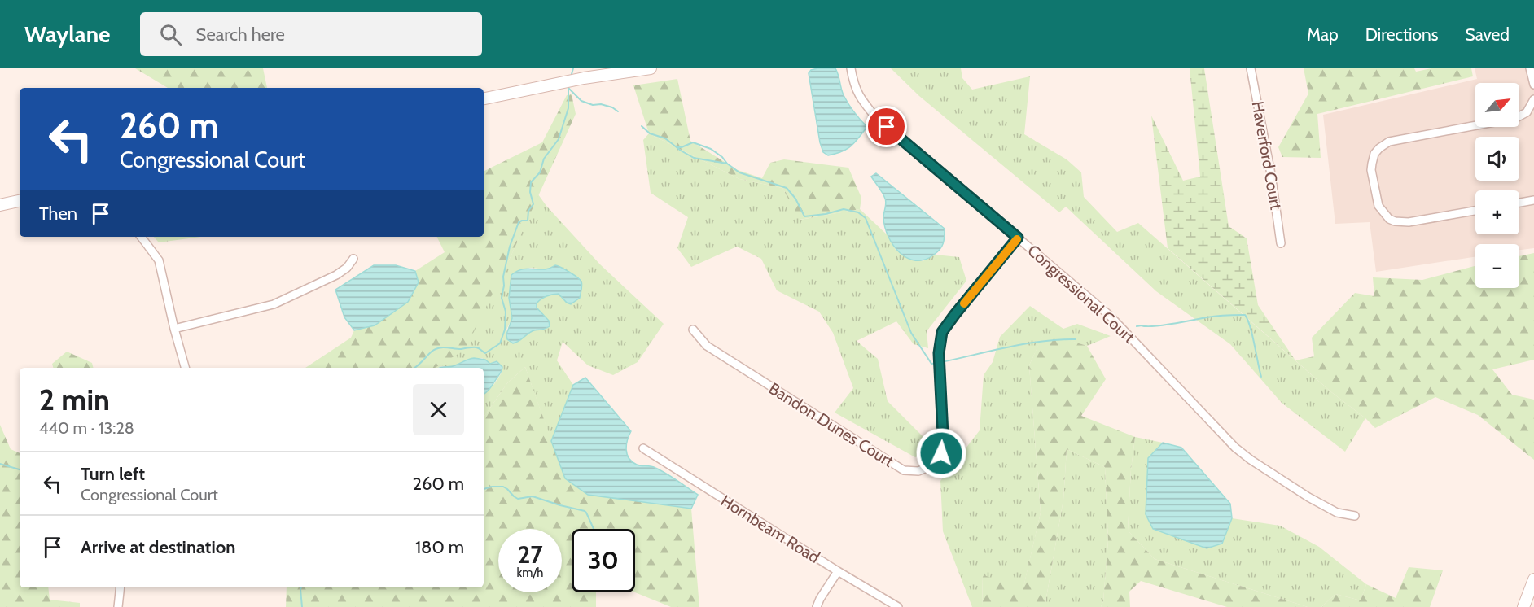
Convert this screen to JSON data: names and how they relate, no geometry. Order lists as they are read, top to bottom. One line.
{"streets":{"street":["Haverford Court","Congressional Court","Bandon Dunes Court","Hornbeam Road"]},"crossings":[["Congressional Court","Bandon Dunes Court"]],"north":"top right","page":{"header":"Waylane","search":"Search here","nav":["Map","Directions","Saved"],"map_buttons":["+","−"],"turn":["260 m","Congressional Court"],"then":"Then","heading":["2 min","440 m · 13:28"],"list":[{"name":"Turn left","note":"Congressional Court","value":"260 m"},{"name":"Arrive at destination","value":"180 m"}],"speed":"27 km/h","limit":"30"}}
